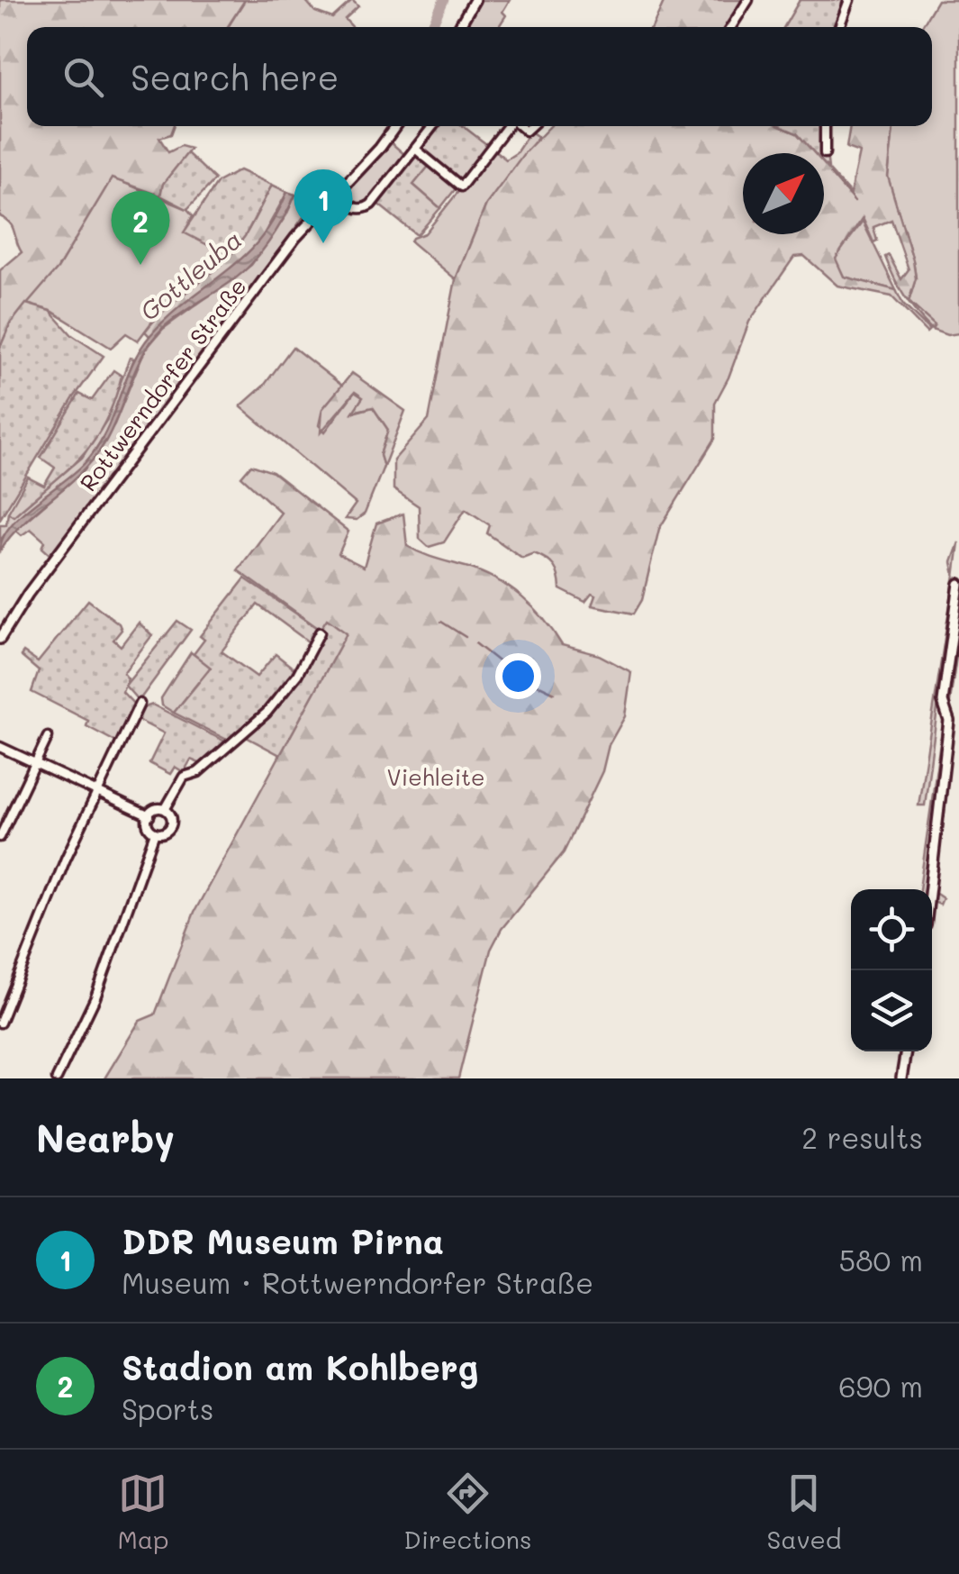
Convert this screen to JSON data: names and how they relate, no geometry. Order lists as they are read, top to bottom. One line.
{"streets":{"main road":["Rottwerndorfer Straße"]},"water":["Gottleuba"],"parks":["Viehleite"],"north":"top right","page":{"search":"Search here","pins":["1","2"],"heading":["Nearby","2 results"],"list":[{"mark":"1","name":"DDR Museum Pirna","note":"Museum · Rottwerndorfer Straße","value":"580 m"},{"mark":"2","name":"Stadion am Kohlberg","note":"Sports","value":"690 m"}],"nav":["Map","Directions","Saved"]}}
